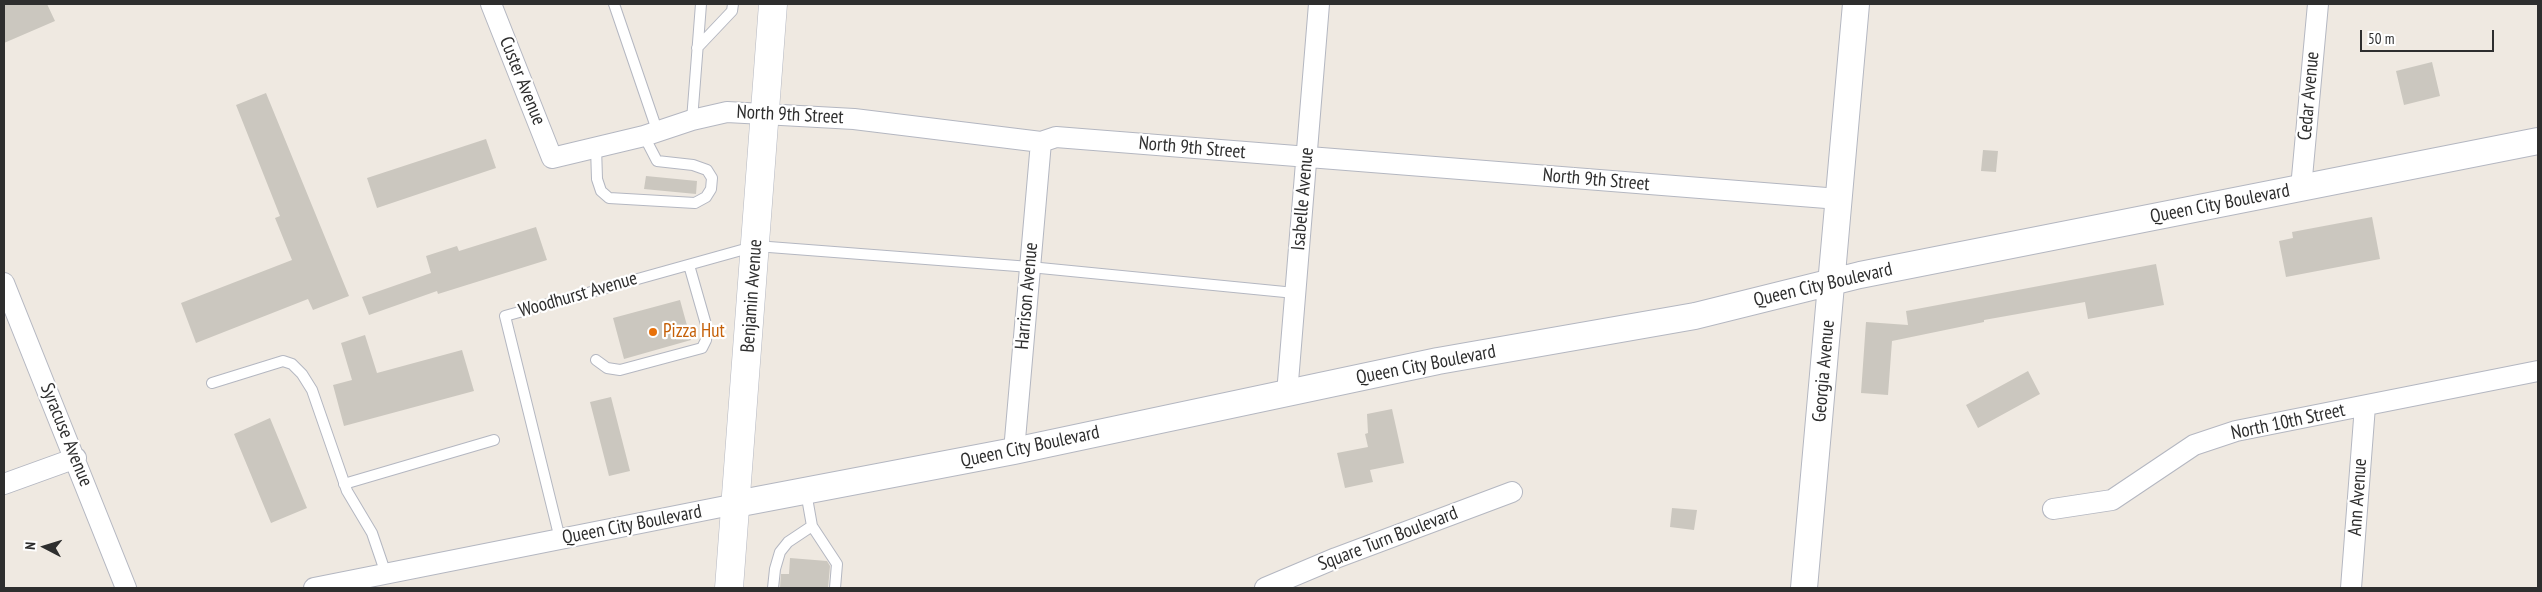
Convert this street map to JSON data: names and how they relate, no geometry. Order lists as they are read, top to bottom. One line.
{"streets":{"main road":["Benjamin Avenue"],"street":["Custer Avenue","Cedar Avenue","North 9th Street","Isabelle Avenue","Queen City Boulevard","Harrison Avenue","Georgia Avenue","North 10th Street","Syracuse Avenue","Ann Avenue","Square Turn Boulevard"],"lane":["Woodhurst Avenue"]},"crossings":[["Custer Avenue","North 9th Street"],["Cedar Avenue","Queen City Boulevard"],["North 9th Street","Isabelle Avenue"],["North 9th Street","Benjamin Avenue"],["North 9th Street","Harrison Avenue"],["North 9th Street","Georgia Avenue"],["Isabelle Avenue","Queen City Boulevard"],["Queen City Boulevard","Woodhurst Avenue"],["Queen City Boulevard","Benjamin Avenue"],["Queen City Boulevard","Harrison Avenue"],["Queen City Boulevard","Georgia Avenue"],["Woodhurst Avenue","Benjamin Avenue"],["North 10th Street","Ann Avenue"]],"places":["Pizza Hut"],"scale_bar":"50 m","north":"left"}
